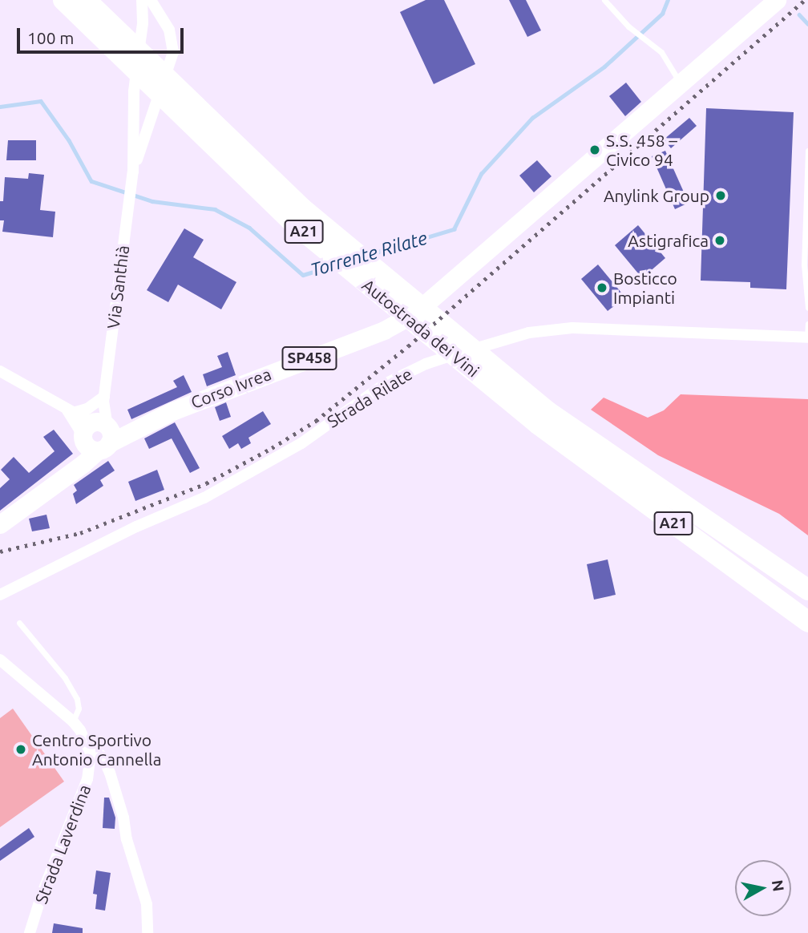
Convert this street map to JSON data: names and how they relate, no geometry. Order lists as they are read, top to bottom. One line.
{"streets":{"highway":["A21","Autostrada dei Vini"],"main road":["SP458","Corso Ivrea"],"street":["Via Santhià","Strada Rilate","Strada Laverdina"]},"crossings":[["Via Santhià","Corso Ivrea"],["SP458","Corso Ivrea"]],"water":["Torrente Rilate"],"places":["S.S. 458 – Civico 94","Anylink Group","Astigrafica","Bosticco Impianti","Centro Sportivo Antonio Cannella"],"scale_bar":"100 m","north":"right"}
